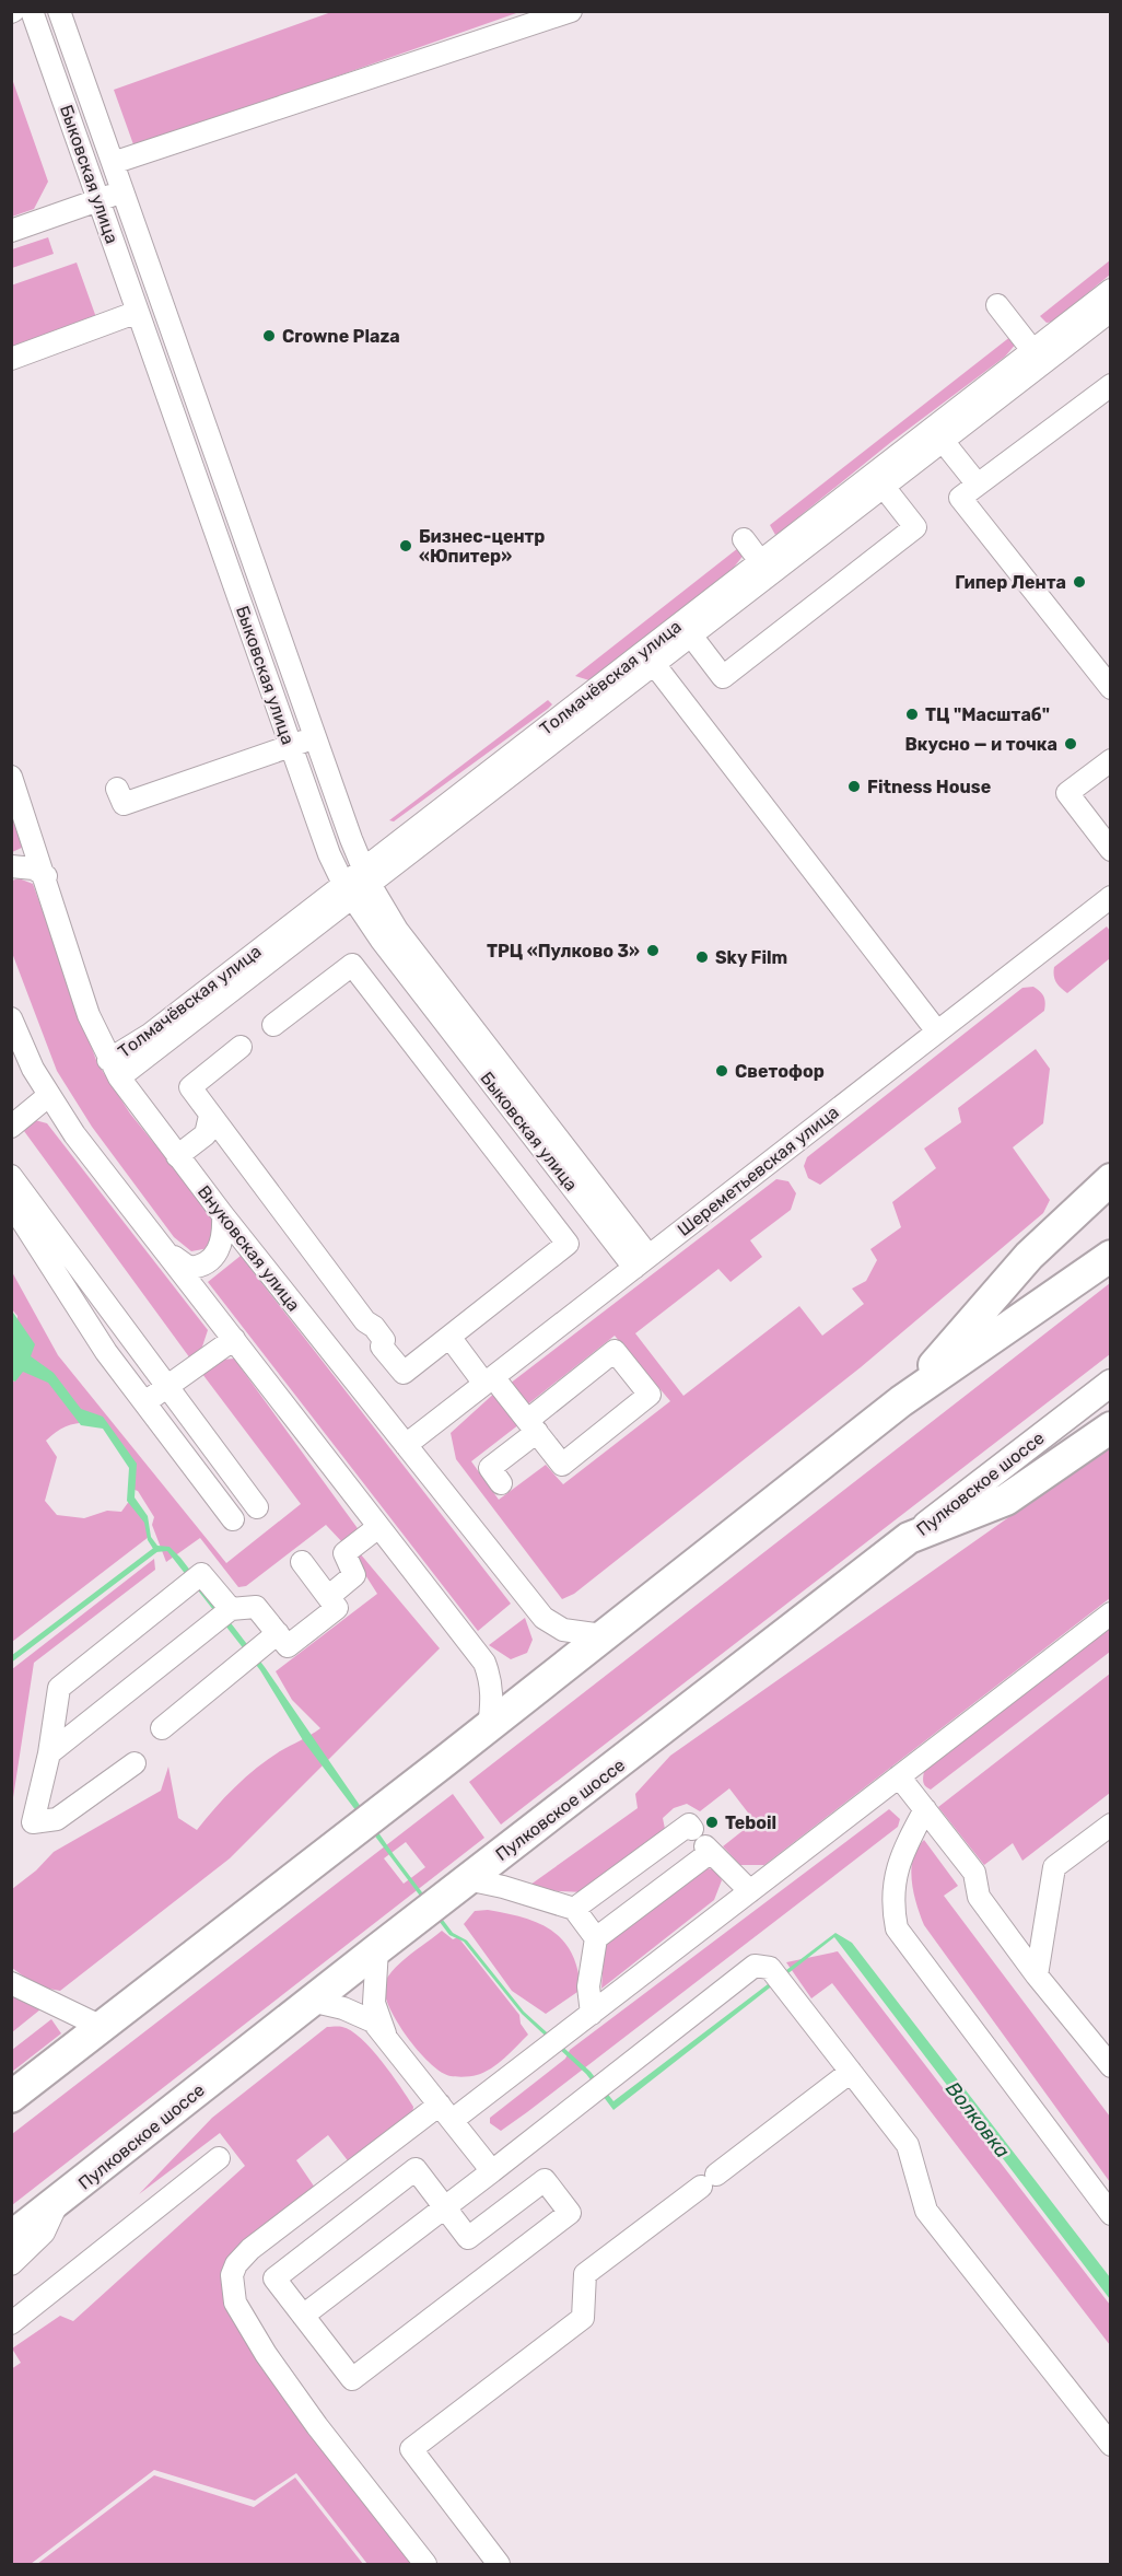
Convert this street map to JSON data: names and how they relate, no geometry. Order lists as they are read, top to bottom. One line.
{"streets":{"highway":["Пулковское шоссе"],"street":["Быковская улица","Толмачёвская улица","Шереметьевская улица","Внуковская улица"]},"crossings":[["Быковская улица","Толмачёвская улица"],["Быковская улица","Шереметьевская улица"],["Толмачёвская улица","Внуковская улица"],["Шереметьевская улица","Внуковская улица"]],"water":["Волковка"],"places":["Crowne Plaza","Бизнес-центр «Юпитер»","Гипер Лента","ТЦ \"Масштаб\"","Вкусно — и точка","Fitness House","ТРЦ «Пулково 3»","Sky Film","Светофор","Teboil"]}
